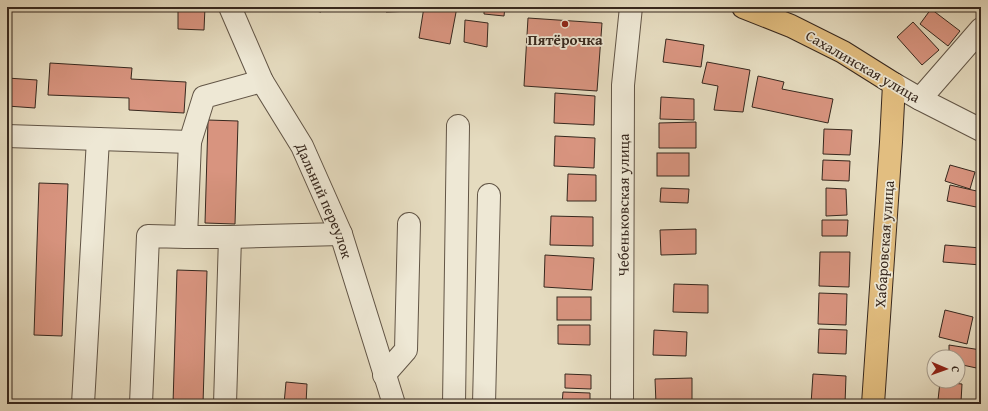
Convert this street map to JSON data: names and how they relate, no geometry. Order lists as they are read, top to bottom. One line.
{"streets":{"main road":["Сахалинская улица","Хабаровская улица"],"street":["Дальний переулок","Чебеньковская улица"]},"crossings":[["Сахалинская улица","Хабаровская улица"]],"places":["Пятёрочка"],"north":"right"}
